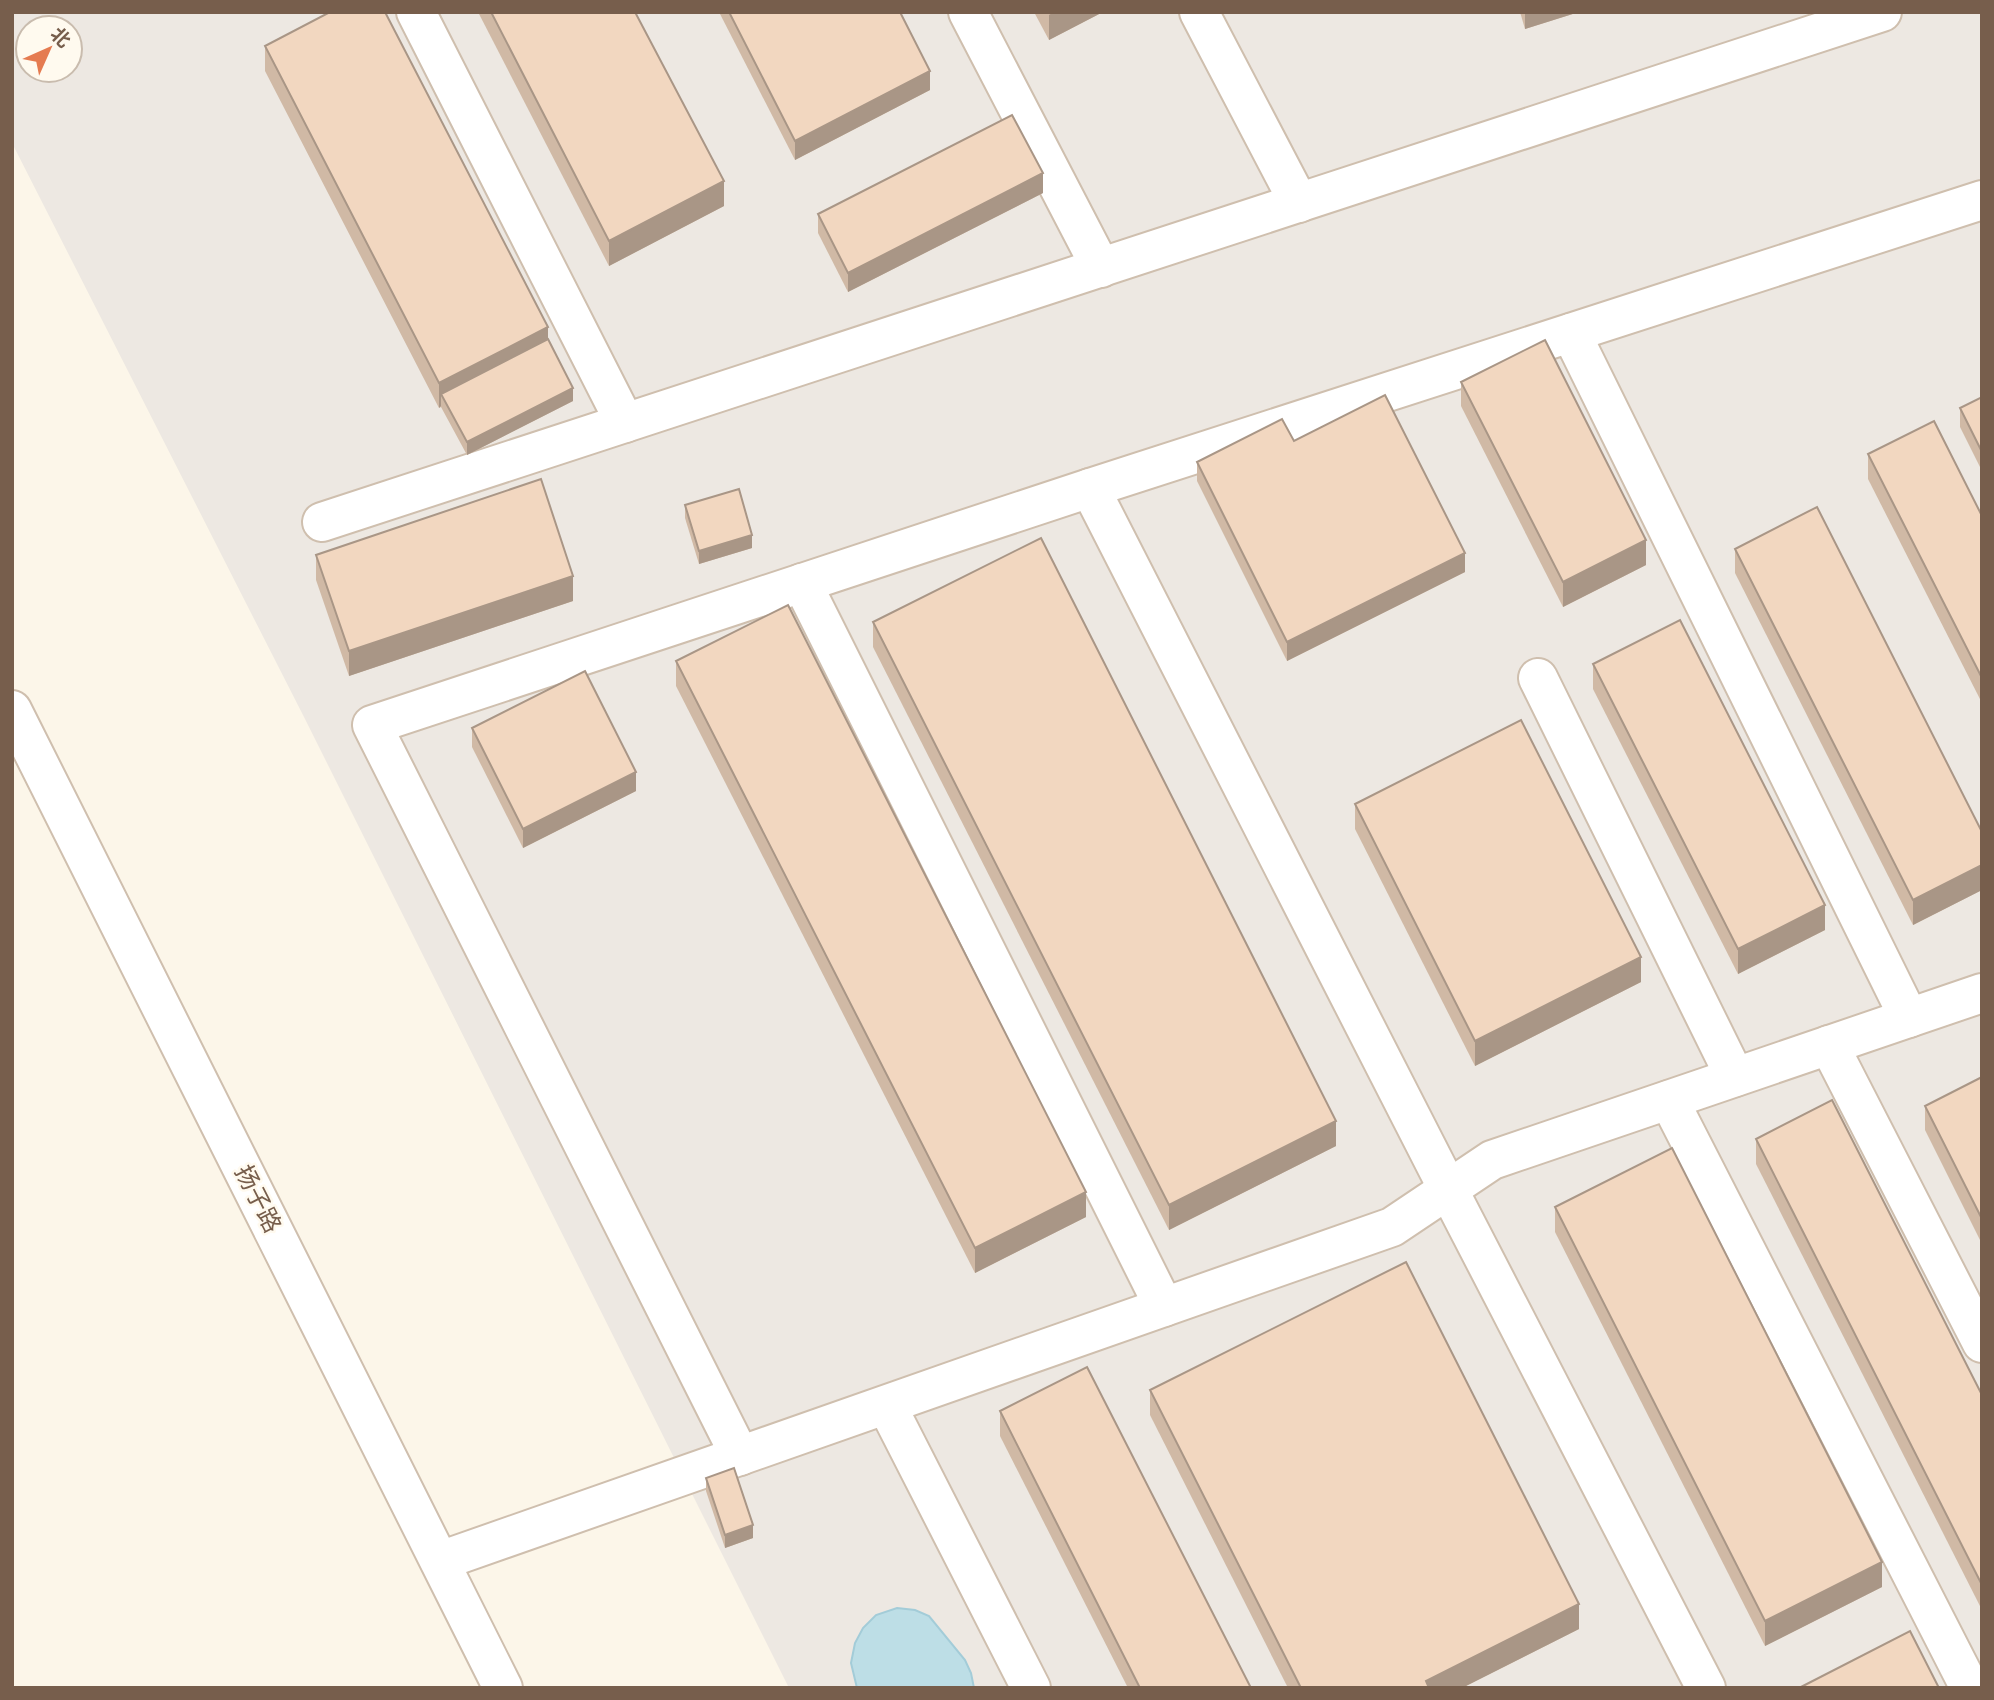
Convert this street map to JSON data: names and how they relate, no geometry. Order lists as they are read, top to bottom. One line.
{"streets":{"street":["扬子路"]},"north":"top right"}
